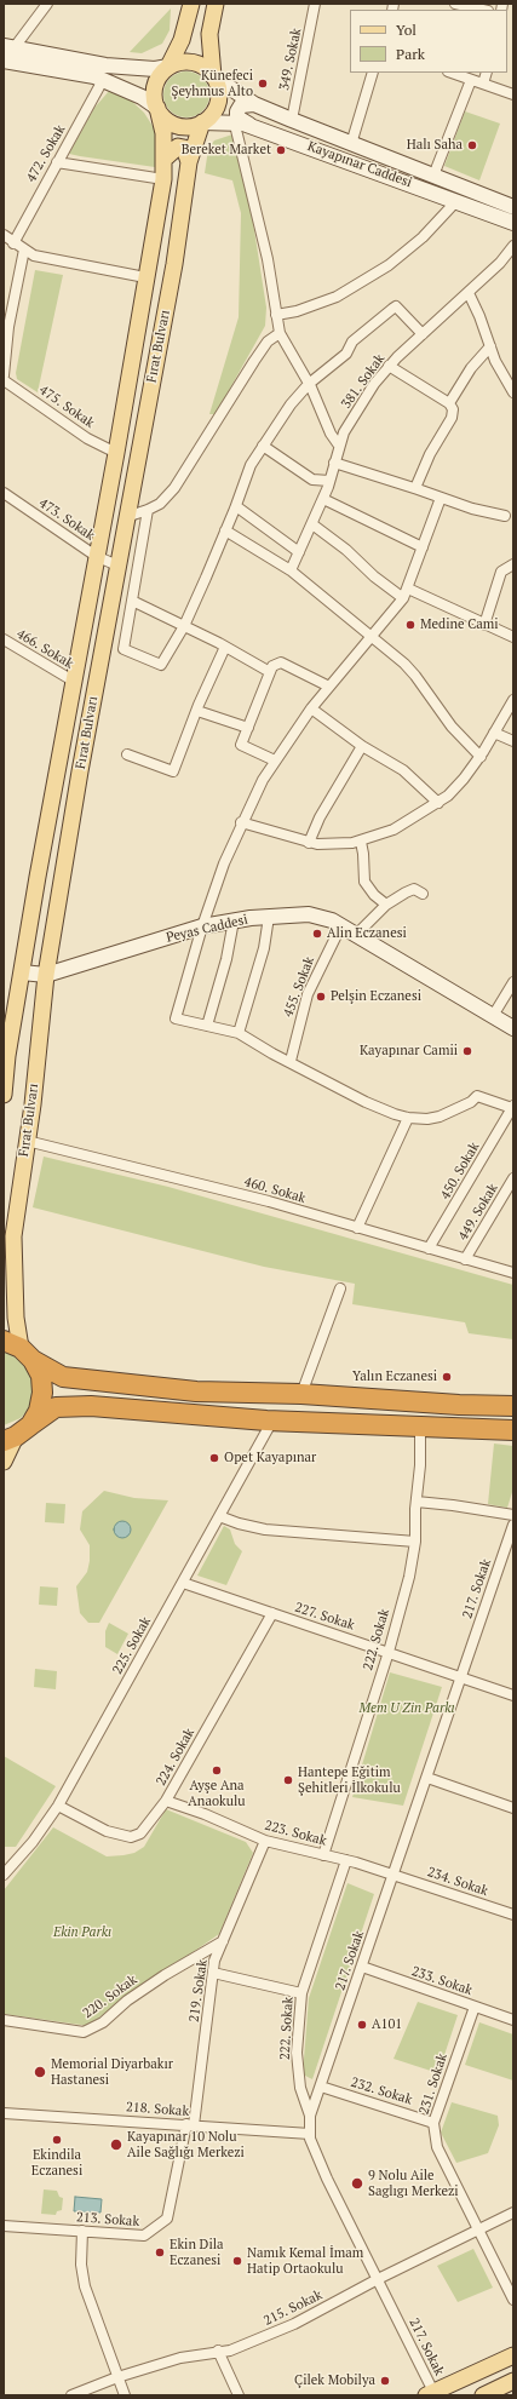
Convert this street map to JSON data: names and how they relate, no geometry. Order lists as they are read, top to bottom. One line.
{"streets":{"main road":["Kayapınar Caddesi","Fırat Bulvarı","Peyas Caddesi"],"street":["349. Sokak","472. Sokak","381. Sokak","475. Sokak","473. Sokak","466. Sokak","455. Sokak","450. Sokak","460. Sokak","449. Sokak","217. Sokak","227. Sokak","222. Sokak","225. Sokak","224. Sokak","223. Sokak","234. Sokak","233. Sokak","219. Sokak","220. Sokak","231. Sokak","232. Sokak","218. Sokak","213. Sokak","215. Sokak"]},"crossings":[["349. Sokak","Kayapınar Caddesi"],["Kayapınar Caddesi","Fırat Bulvarı"],["Fırat Bulvarı","475. Sokak"],["Fırat Bulvarı","473. Sokak"],["Fırat Bulvarı","466. Sokak"],["Fırat Bulvarı","Peyas Caddesi"],["Fırat Bulvarı","460. Sokak"],["Peyas Caddesi","455. Sokak"],["450. Sokak","460. Sokak"],["460. Sokak","449. Sokak"],["217. Sokak","227. Sokak"],["217. Sokak","222. Sokak"],["217. Sokak","223. Sokak"],["217. Sokak","234. Sokak"],["217. Sokak","233. Sokak"],["217. Sokak","232. Sokak"],["217. Sokak","218. Sokak"],["217. Sokak","215. Sokak"],["227. Sokak","222. Sokak"],["227. Sokak","225. Sokak"],["227. Sokak","224. Sokak"],["222. Sokak","223. Sokak"],["225. Sokak","224. Sokak"],["224. Sokak","223. Sokak"],["223. Sokak","234. Sokak"],["223. Sokak","219. Sokak"],["233. Sokak","231. Sokak"],["219. Sokak","220. Sokak"],["219. Sokak","218. Sokak"],["219. Sokak","213. Sokak"],["231. Sokak","232. Sokak"],["231. Sokak","215. Sokak"],["218. Sokak","213. Sokak"]],"parks":["Mem U Zin Parkı","Ekin Parkı"],"places":["Künefeci Şeyhmus Alto","Halı Saha","Bereket Market","Medine Cami","Alin Eczanesi","Pelşin Eczanesi","Kayapınar Camii","Yalın Eczanesi","Opet Kayapınar","Ayşe Ana Anaokulu","Hantepe Eğitim Şehitleri İlkokulu","A101","Memorial Diyarbakır Hastanesi","Ekindila Eczanesi","Kayapınar 10 Nolu Aile Sağlığı Merkezi","9 Nolu Aile Saglıgı Merkezi","Ekin Dila Eczanesi","Namık Kemal İmam Hatip Ortaokulu","Çilek Mobilya"],"legend":["Yol","Park"]}
